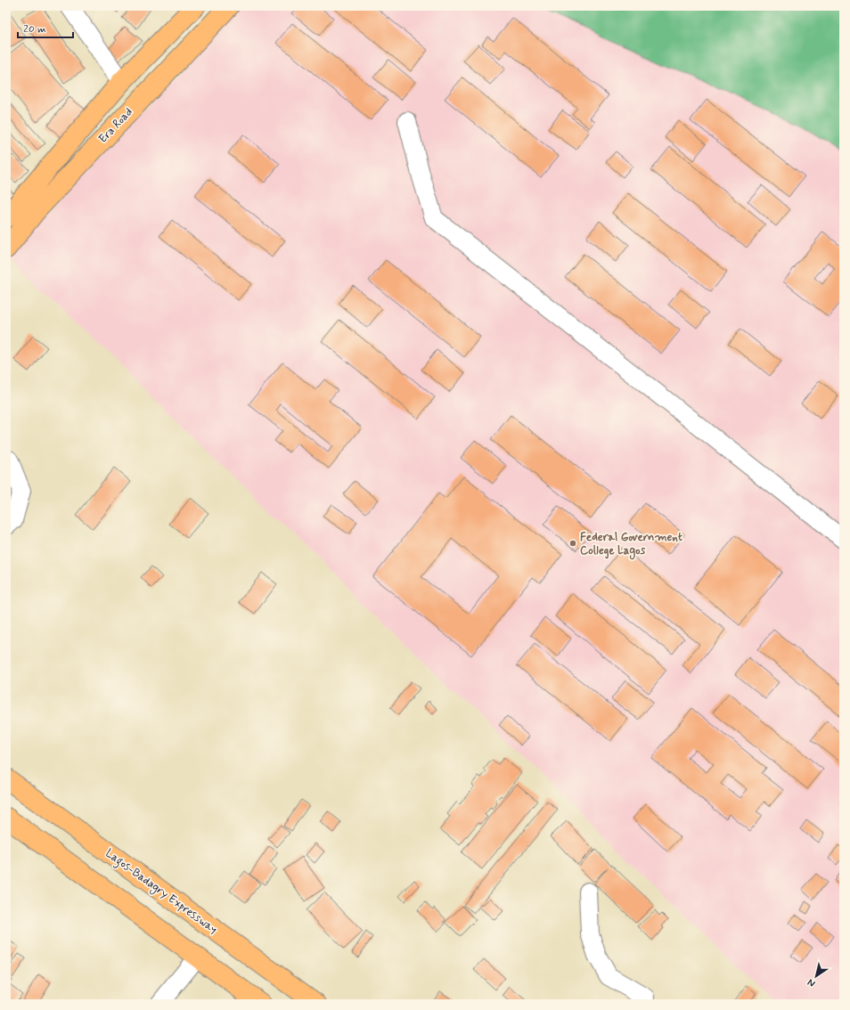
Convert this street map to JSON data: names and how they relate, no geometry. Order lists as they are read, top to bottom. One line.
{"streets":{"main road":["Era Road","Lagos-Badagry Expressway"]},"places":["Federal Government College Lagos"],"scale_bar":"20 m","north":"bottom left"}
